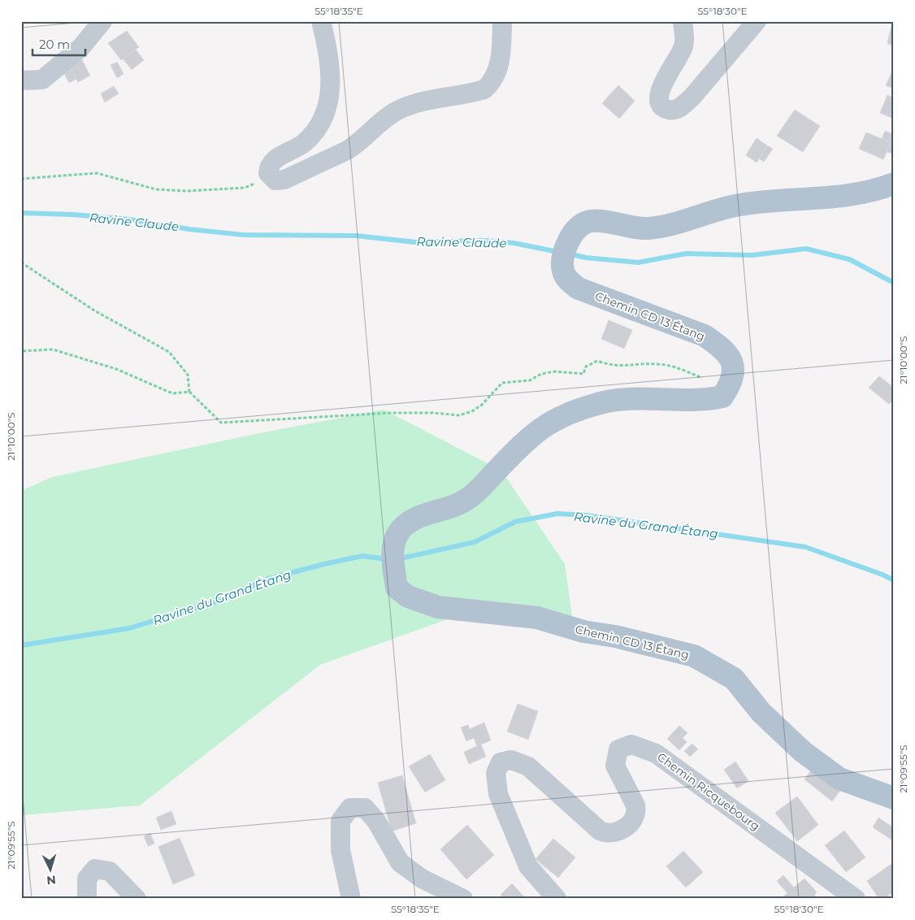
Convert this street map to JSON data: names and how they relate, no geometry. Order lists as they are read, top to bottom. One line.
{"streets":{"main road":["Chemin CD 13 Étang"],"street":["Chemin Ricquebourg"]},"water":["Ravine Claude","Ravine du Grand Étang"],"scale_bar":"20 m","north":"bottom","coordinates":["55°18'35\"E","55°18'30\"E","21°10'00\"S","21°09'55\"S"]}
